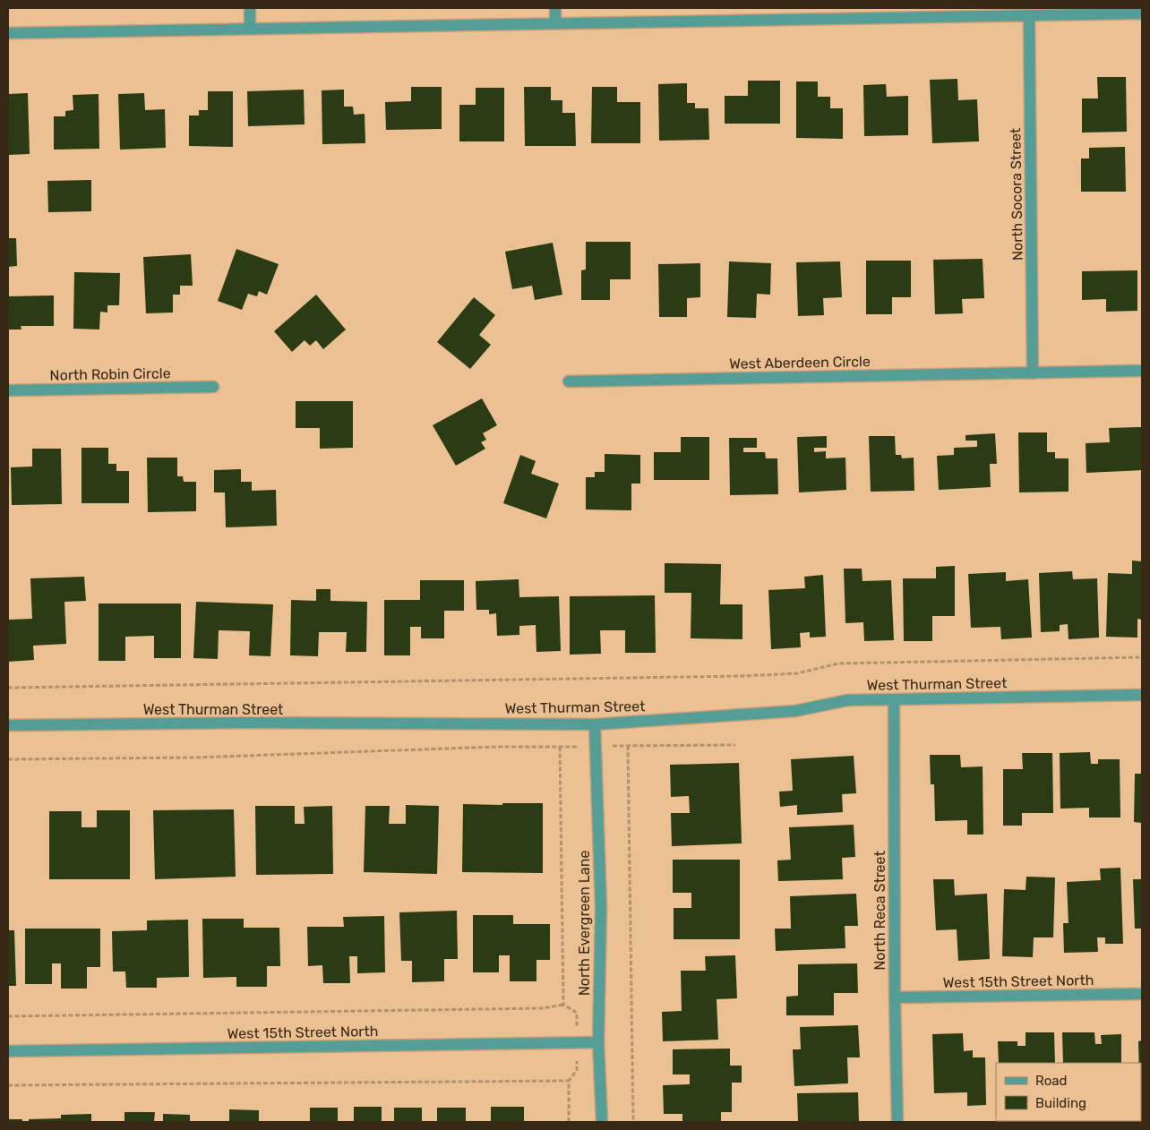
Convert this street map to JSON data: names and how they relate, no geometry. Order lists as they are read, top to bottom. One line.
{"streets":{"street":["North Socora Street","West Aberdeen Circle","North Robin Circle","West Thurman Street","North Reca Street","North Evergreen Lane","West 15th Street North"]},"crossings":[["North Socora Street","West Aberdeen Circle"],["West Thurman Street","North Reca Street"],["West Thurman Street","North Evergreen Lane"],["North Reca Street","West 15th Street North"],["North Evergreen Lane","West 15th Street North"]],"legend":["Road","Building"]}
